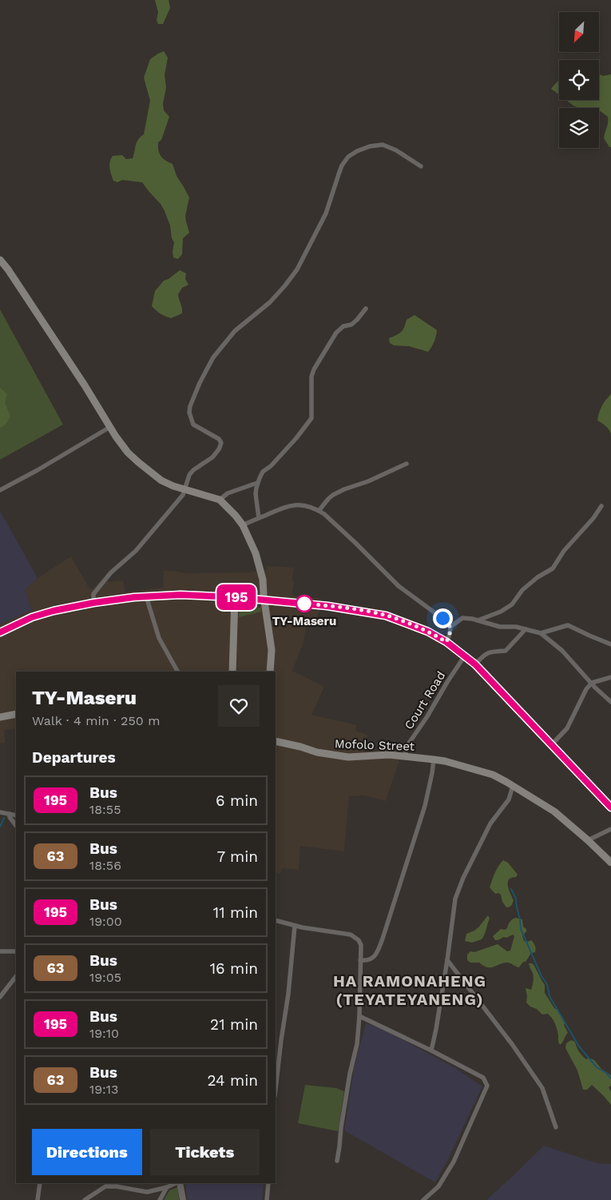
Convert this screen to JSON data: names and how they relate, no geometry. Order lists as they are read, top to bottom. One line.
{"streets":{"main road":["Mofolo Street"],"street":["Court Road"]},"crossings":[["Court Road","Mofolo Street"]],"districts":["HA RAMONAHENG (TEYATEYANENG)"],"places":["TY-Maseru"],"lines":["bus line 195"],"north":"bottom left","page":{"on_map":"195","heading":[["TY-Maseru","Walk · 4 min · 250 m"],"Departures"],"list":[{"mark":"195","name":"Bus","note":"18:55","value":"6 min"},{"mark":"63","name":"Bus","note":"18:56","value":"7 min"},{"mark":"195","name":"Bus","note":"19:00","value":"11 min"},{"mark":"63","name":"Bus","note":"19:05","value":"16 min"},{"mark":"195","name":"Bus","note":"19:10","value":"21 min"},{"mark":"63","name":"Bus","note":"19:13","value":"24 min"}],"buttons":["Directions","Tickets"]}}
